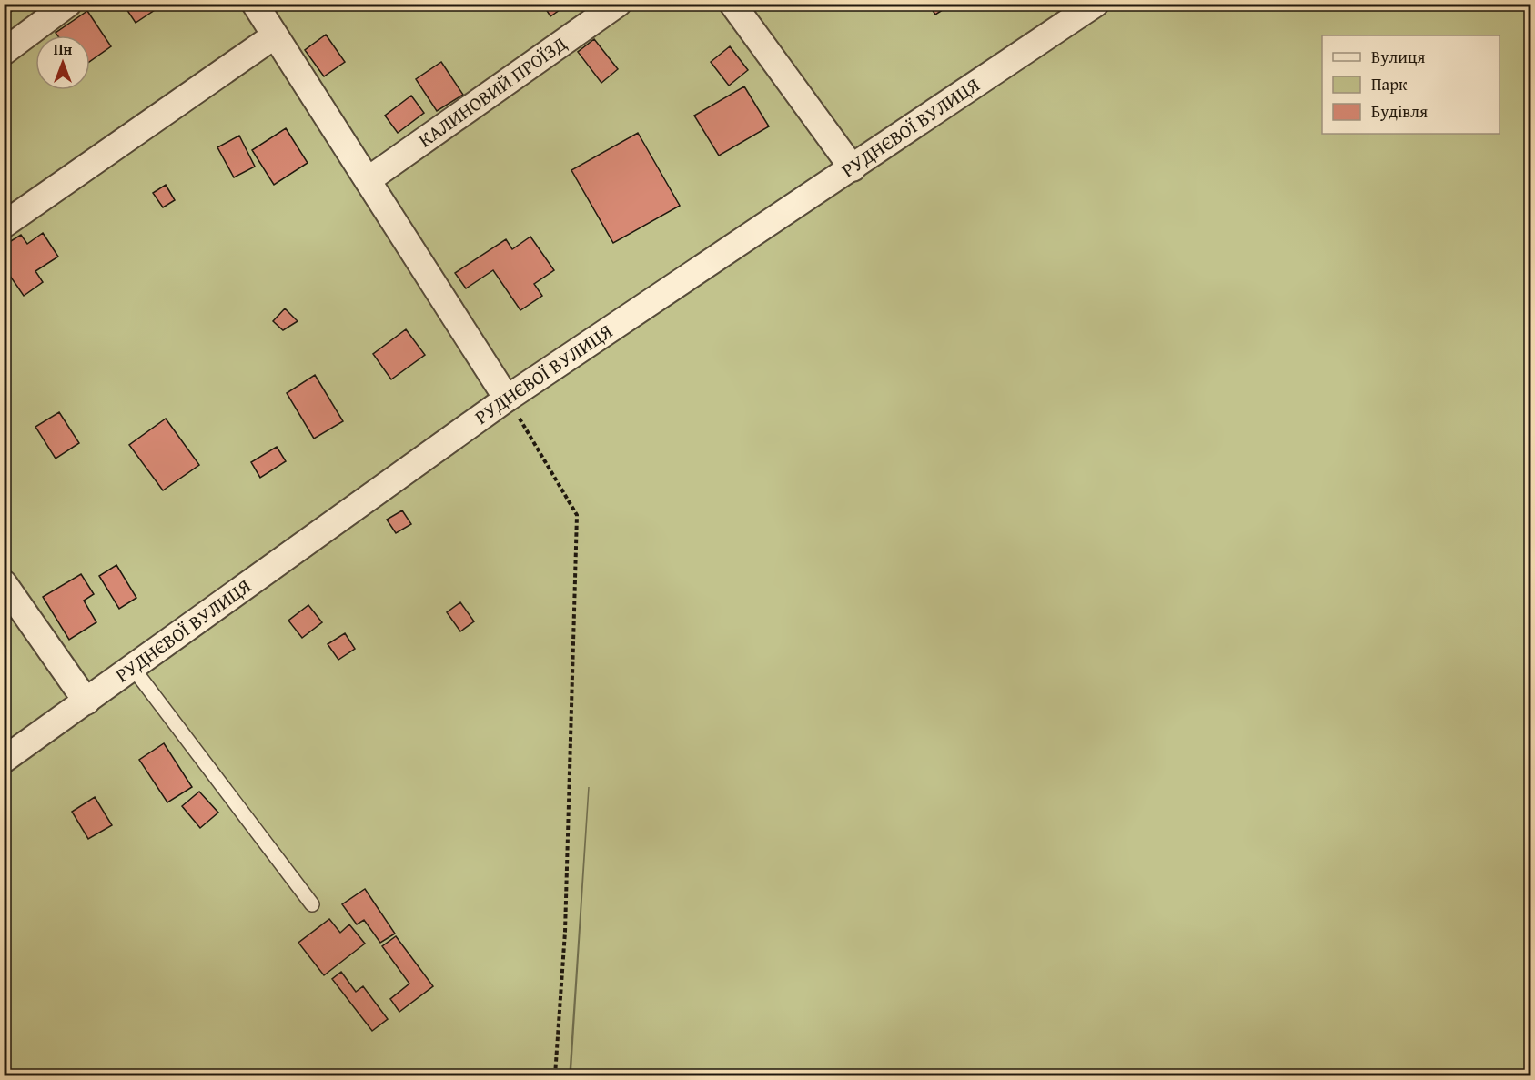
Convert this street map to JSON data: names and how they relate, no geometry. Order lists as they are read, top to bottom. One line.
{"streets":{"street":["КАЛИНОВИЙ ПРОЇЗД","РУДНЄВОЇ ВУЛИЦЯ"]},"legend":["Вулиця","Парк","Будівля"],"north":"top"}
